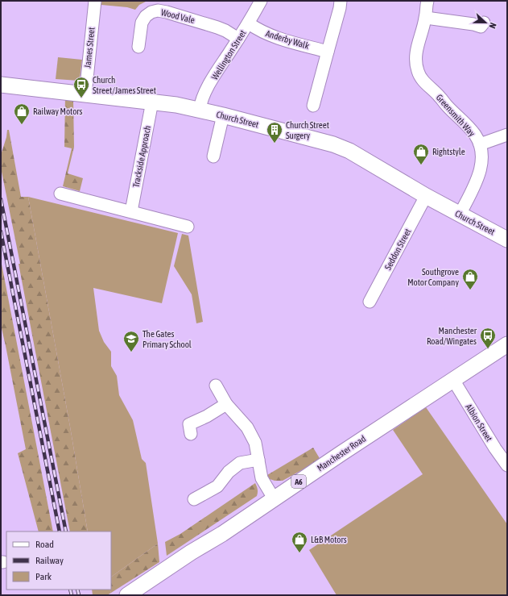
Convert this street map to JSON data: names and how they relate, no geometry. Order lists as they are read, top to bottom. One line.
{"streets":{"main road":["Church Street","Manchester Road","A6"],"street":["Wood Vale","Anderby Walk","James Street","Wellington Street","Greensmith Way","Trackside Approach","Seddon Street","Albion Street"]},"crossings":[["Wood Vale","Wellington Street"],["Anderby Walk","Wellington Street"],["James Street","Church Street"],["Wellington Street","Church Street"],["Greensmith Way","Church Street"],["Church Street","Trackside Approach"],["Church Street","Seddon Street"],["Albion Street","Manchester Road"]],"places":{"bus stop":["Church Street/James Street","Manchester Road/Wingates"],"shop":["Railway Motors","Rightstyle","Southgrove Motor Company","L&B Motors"],"building":["Church Street Surgery"],"school or university":["The Gates Primary School"]},"legend":["Road","Railway","Park"],"north":"right"}
